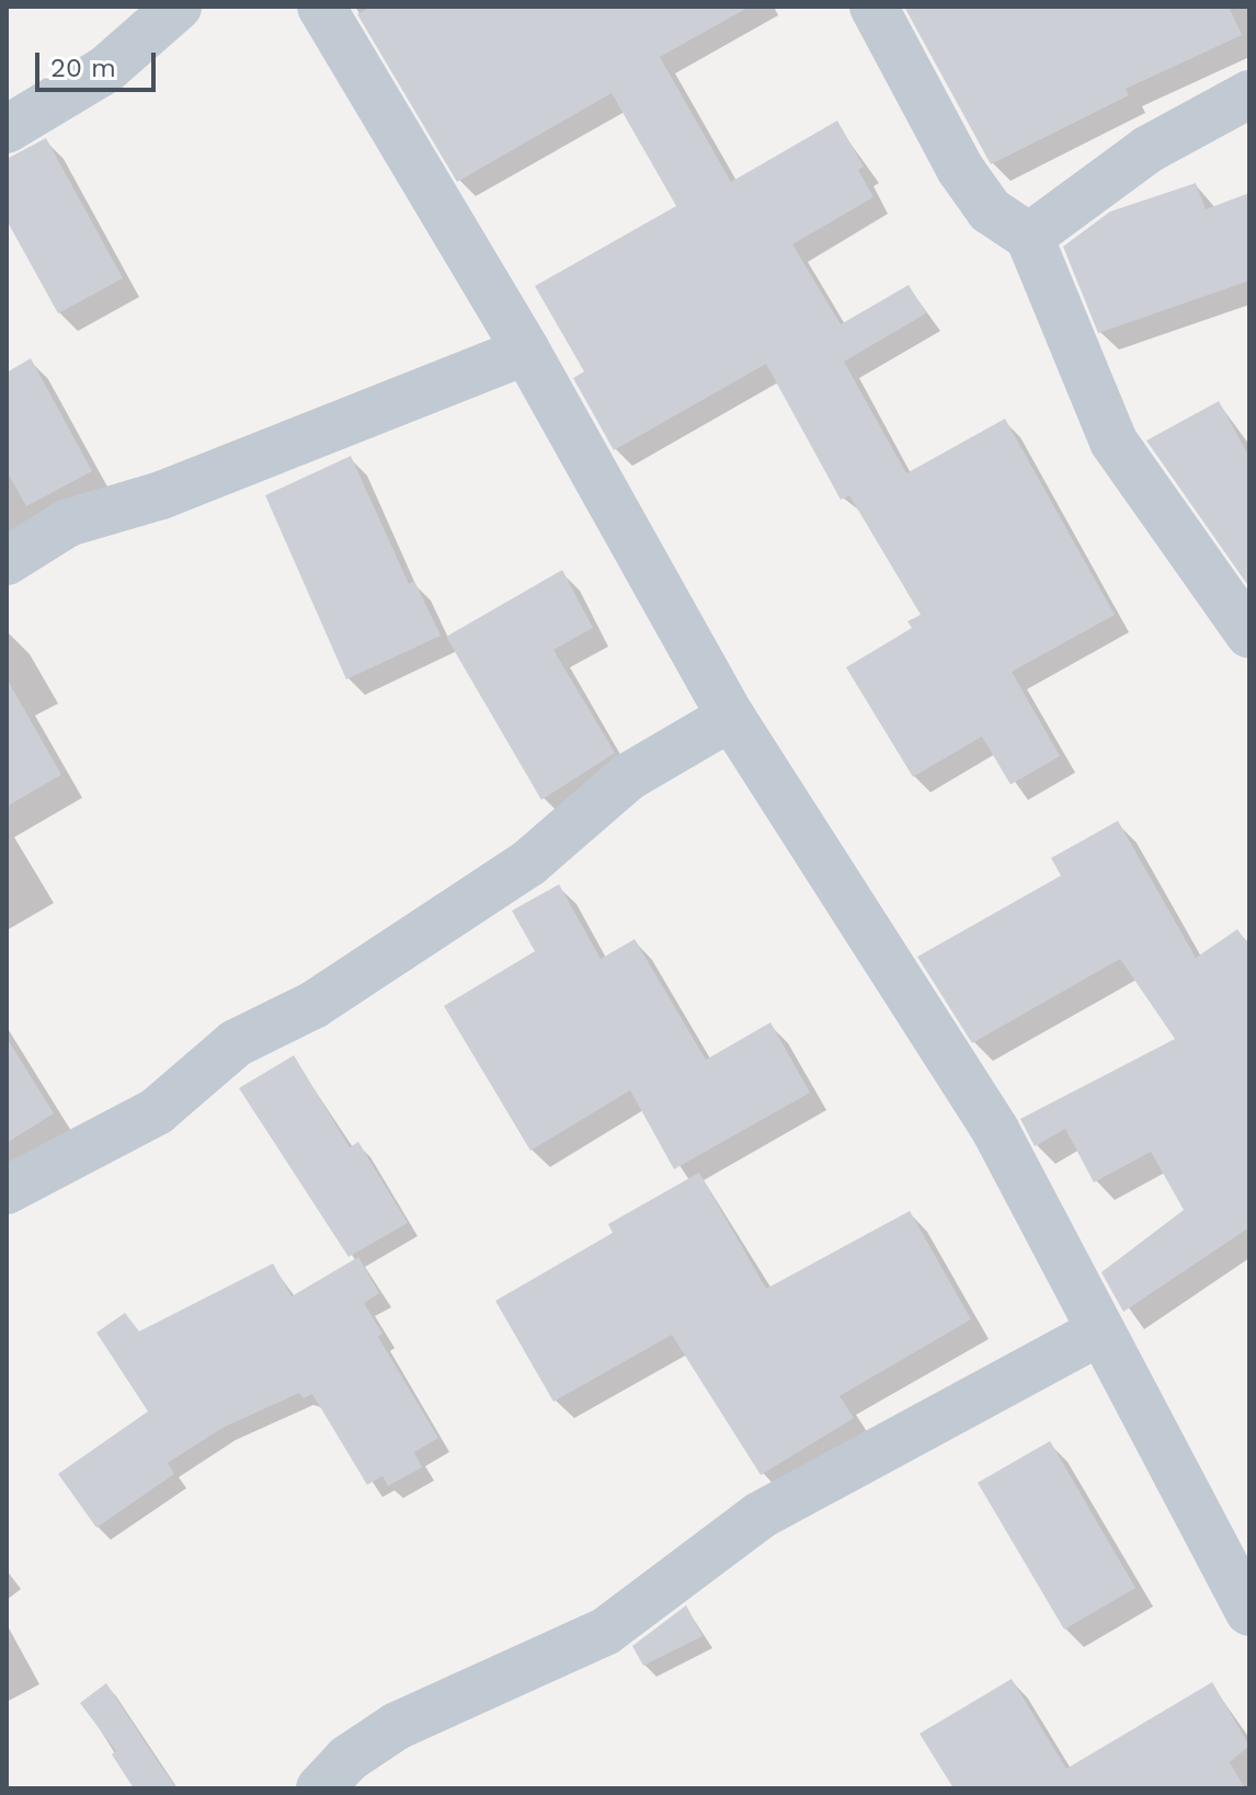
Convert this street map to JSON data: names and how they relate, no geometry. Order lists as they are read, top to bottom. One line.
{"scale_bar":"20 m"}
